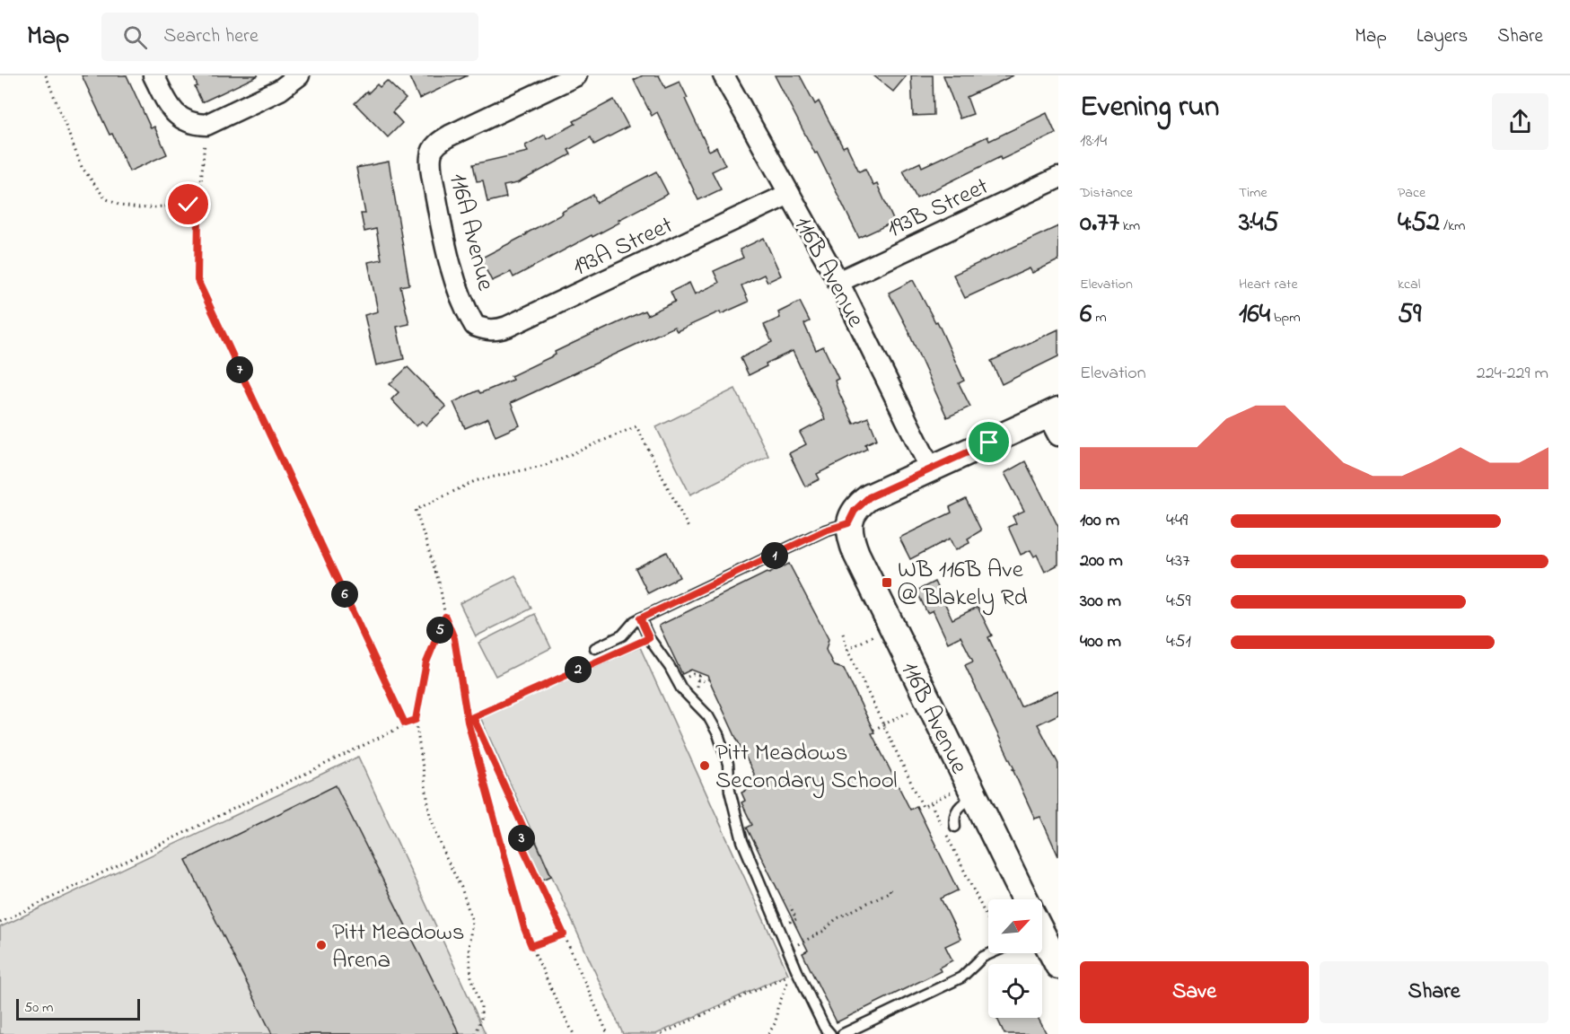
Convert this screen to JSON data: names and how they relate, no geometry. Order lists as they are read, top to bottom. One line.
{"streets":{"street":["193B Street","116A Avenue","193A Street","116B Avenue"]},"crossings":[["193B Street","116B Avenue"],["116A Avenue","193A Street"],["193A Street","116B Avenue"]],"places":{"transit":["WB 116B Ave @ Blakely Rd"],"other":["Pitt Meadows Secondary School","Pitt Meadows Arena"]},"scale_bar":"50 m","north":"top right","page":{"header":"Map","search":"Search here","nav":["Map","Layers","Share"],"heading":["Evening run","18:14"],"stats":[["Distance","0.77 km"],["Time","3:45"],["Pace","4:52 /km"],["Elevation","6 m"],["Heart rate","164 bpm"],["kcal","59"]],"chart":["Elevation","224–229 m"],"pins":["7","1","6","5","2","3"],"list":[{"name":"100 m","note":"4:49"},{"name":"200 m","note":"4:37"},{"name":"300 m","note":"4:59"},{"name":"400 m","note":"4:51"}],"buttons":["Save","Share"],"scale":"50 m"}}
